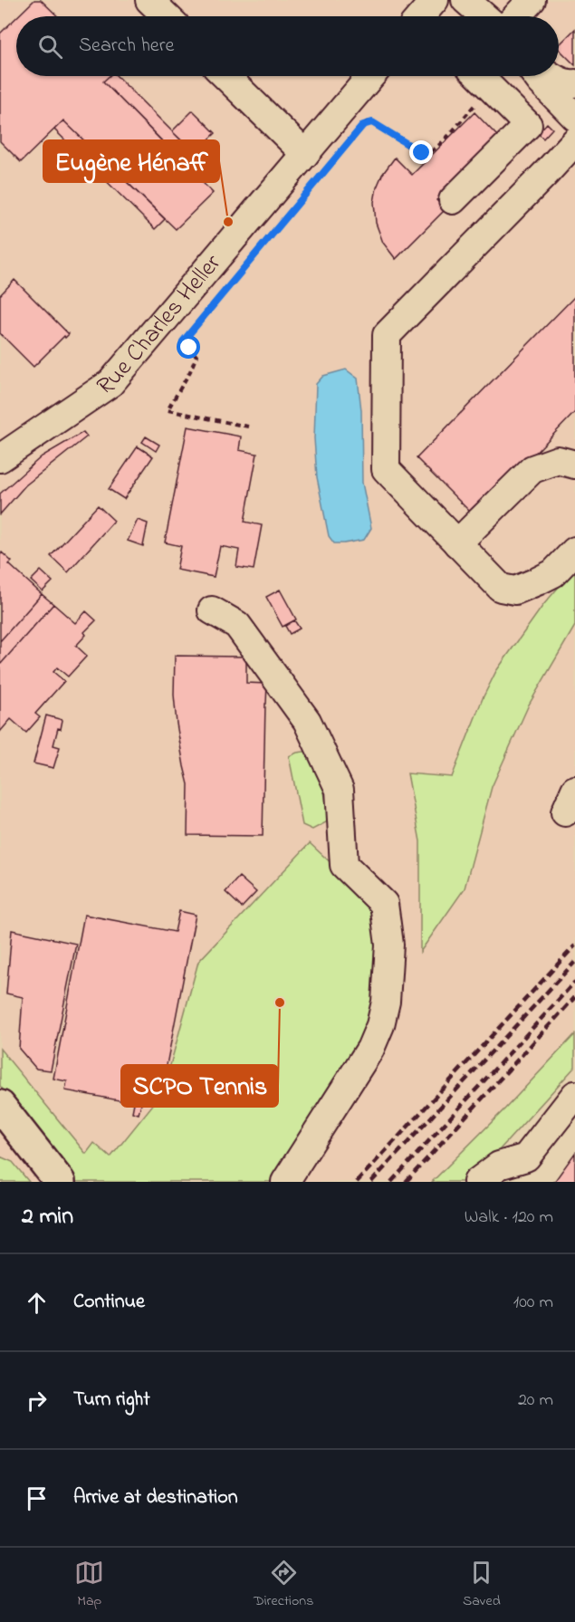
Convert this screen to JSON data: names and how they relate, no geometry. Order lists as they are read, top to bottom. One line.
{"streets":{"street":["Rue Charles Heller"]},"places":["Eugène Hénaff","SCPO Tennis"],"page":{"search":"Search here","heading":["2 min","Walk · 120 m"],"list":[["Continue","100 m"],["Turn right","20 m"],"Arrive at destination"],"nav":["Map","Directions","Saved"]}}
